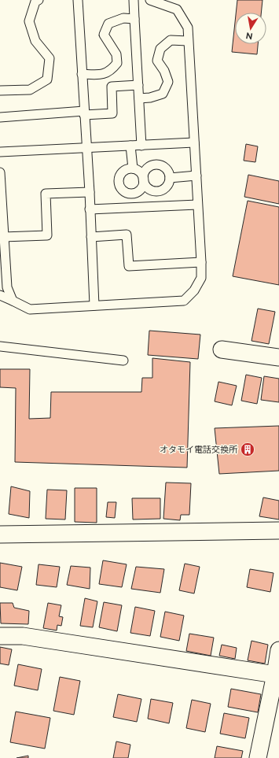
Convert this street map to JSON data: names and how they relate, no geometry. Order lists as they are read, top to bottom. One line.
{"places":{"building":["オタモイ電話交換所"]},"north":"bottom"}
